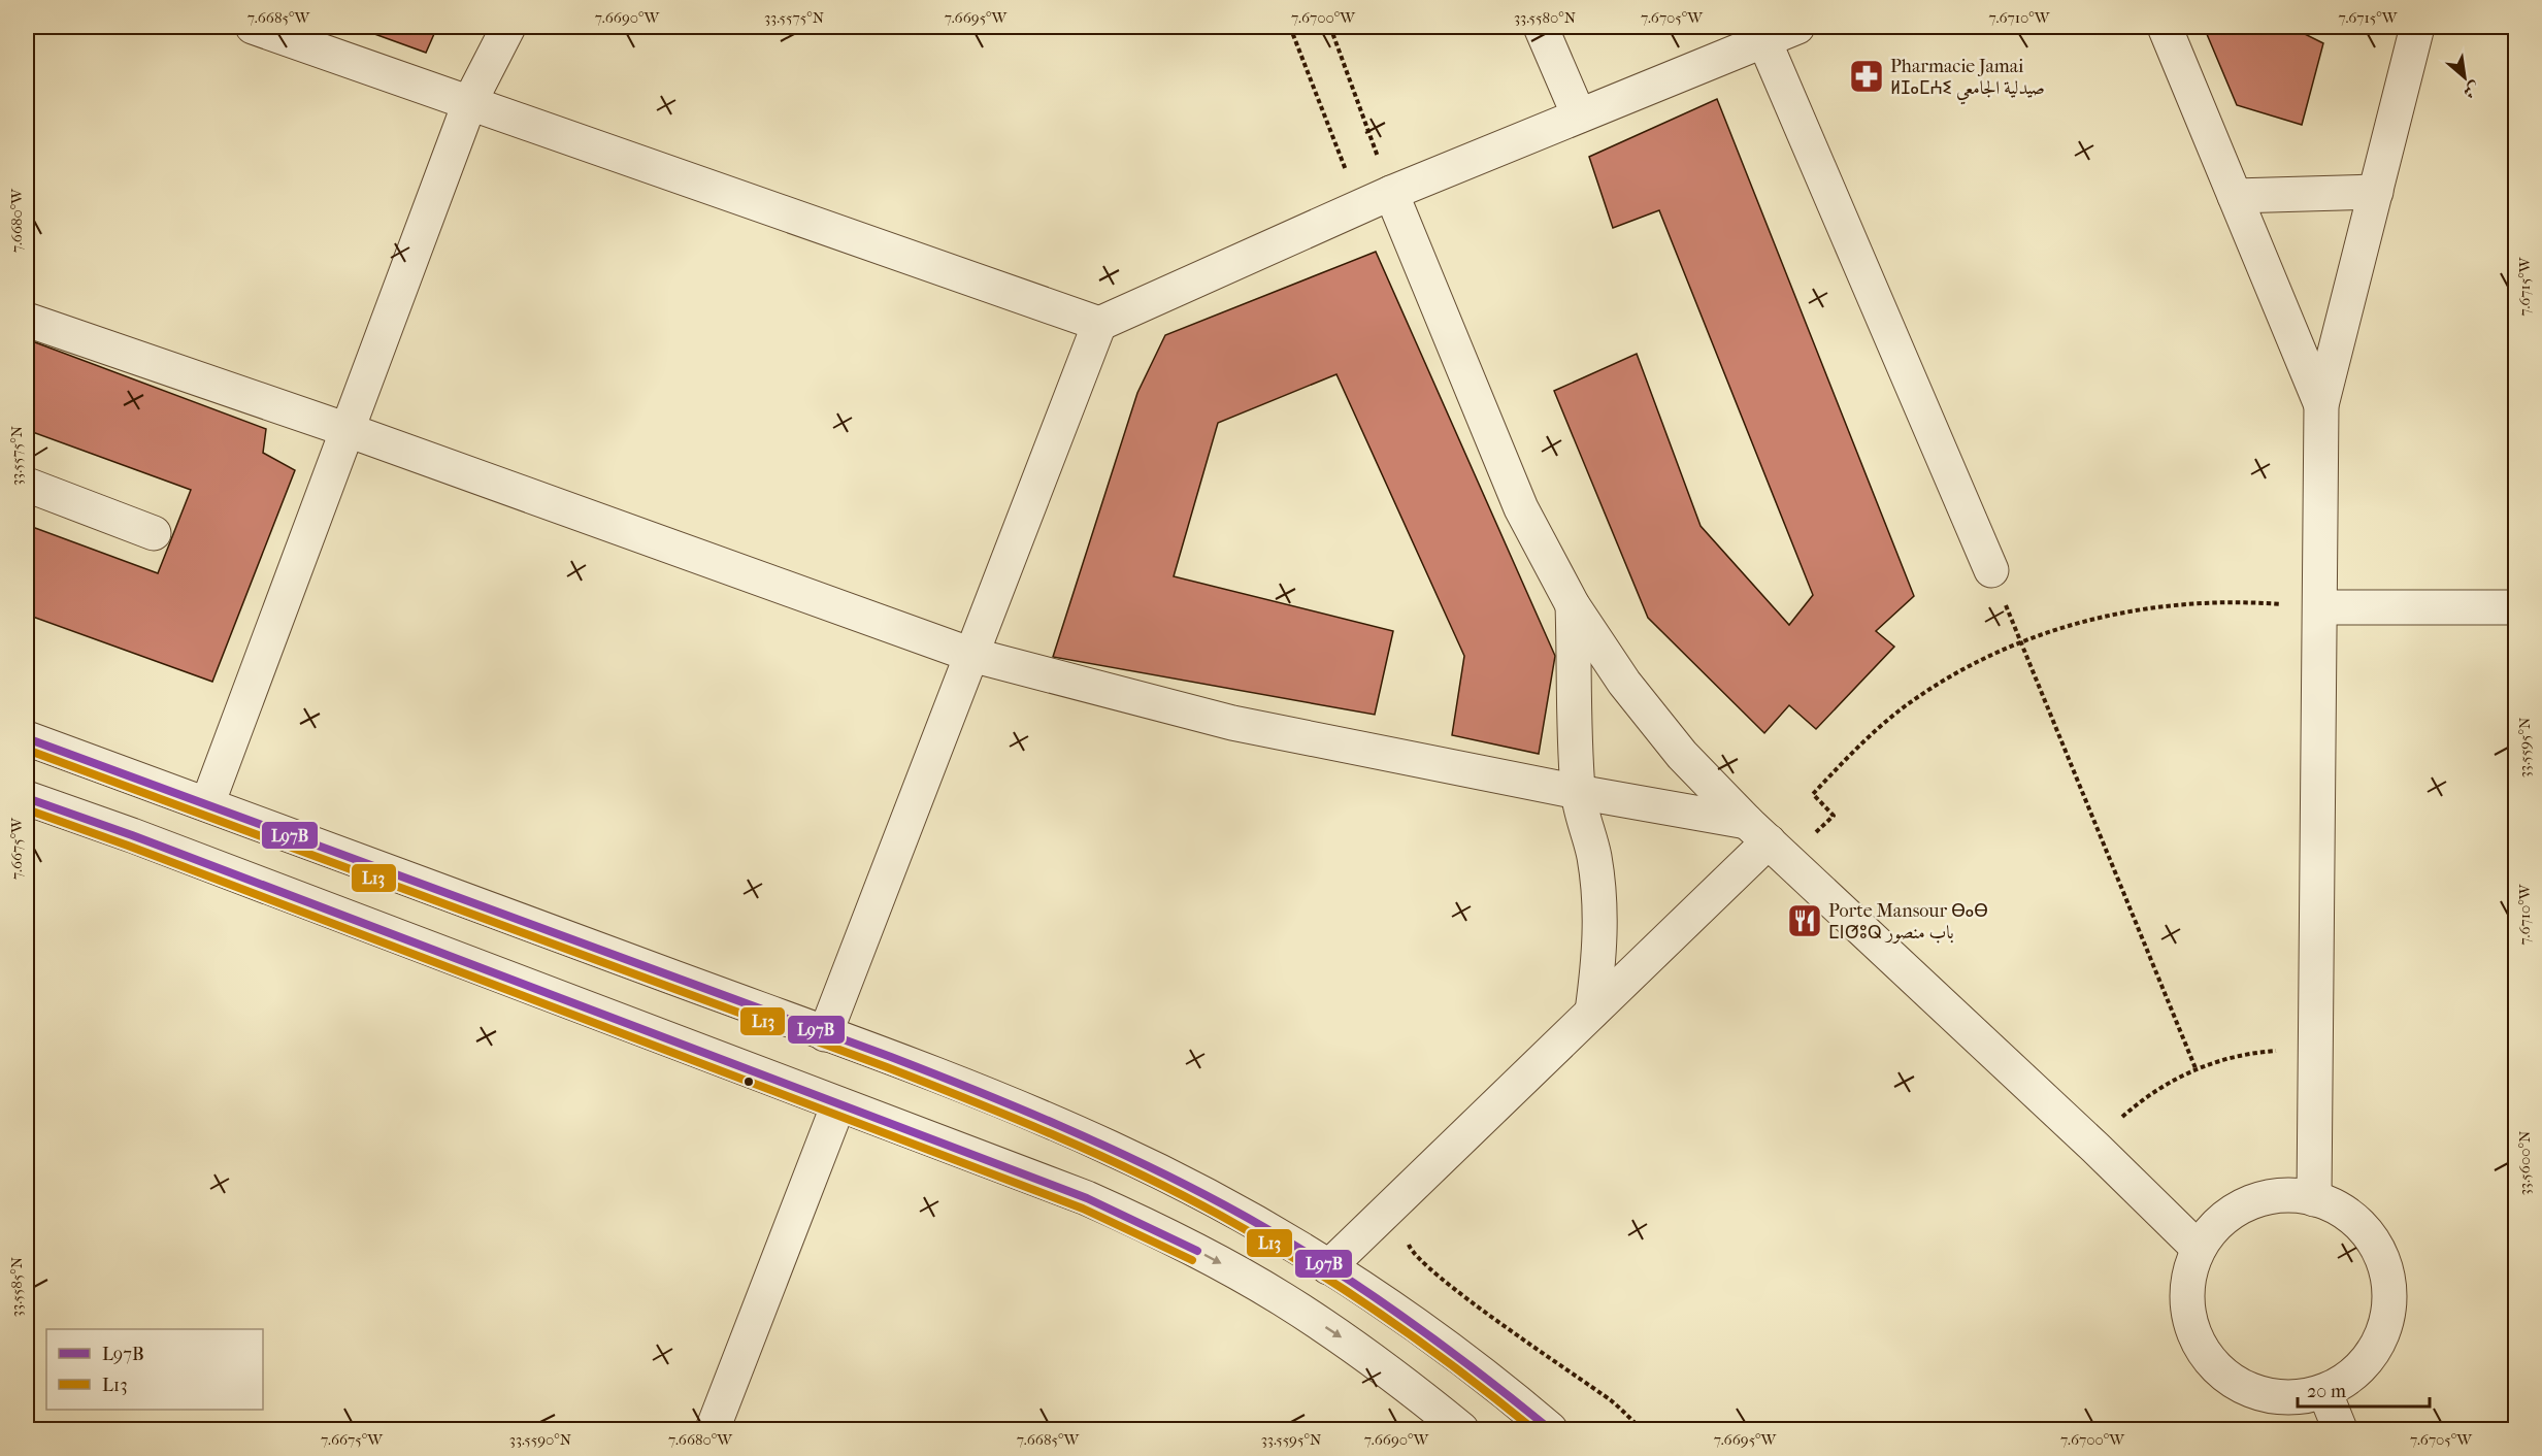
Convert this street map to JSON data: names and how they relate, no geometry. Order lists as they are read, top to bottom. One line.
{"places":{"pharmacy":["Pharmacie Jamai ⵍⵊⴰⵎⵄⵉ صيدلية الجامعي"],"restaurant":["Porte Mansour ⴱⴰⴱ ⵎⵏⵚⵓⵕ باب منصور"]},"lines":["transit line L97B","transit line L13"],"legend":["L97B","L13"],"scale_bar":"20 m","north":"bottom right","coordinates":["7.6685°W","7.6690°W","33.5575°N","7.6695°W","7.6700°W","33.5580°N","7.6705°W","7.6710°W","7.6715°W","7.6680°W","33.5595°N","7.6675°W","33.5600°N","33.5585°N","33.5590°N"]}
